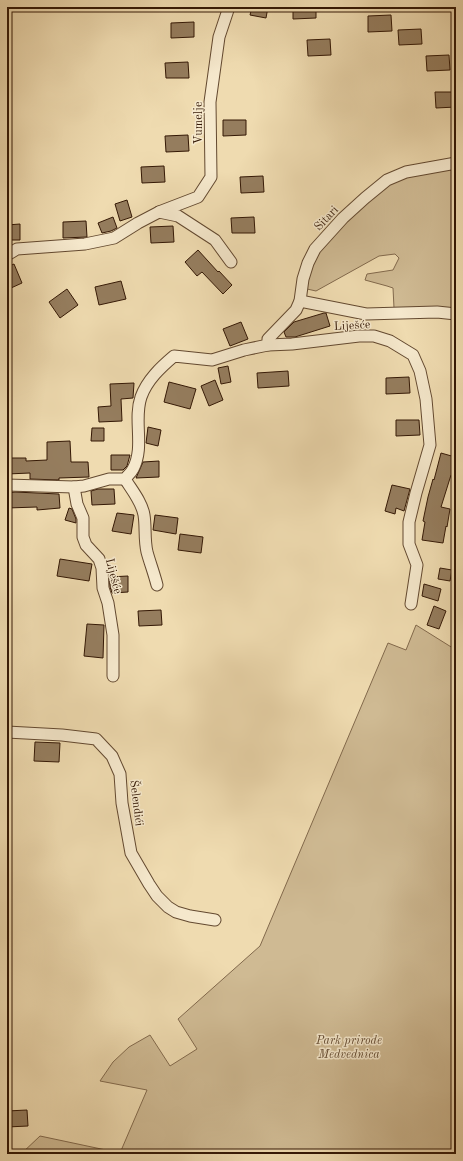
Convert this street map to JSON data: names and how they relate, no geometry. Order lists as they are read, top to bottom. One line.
{"streets":{"street":["Vumelje","Sitari","Liješće","Šelendići"]},"crossings":[["Sitari","Liješće"]],"parks":["Park prirode Medvednica"]}
